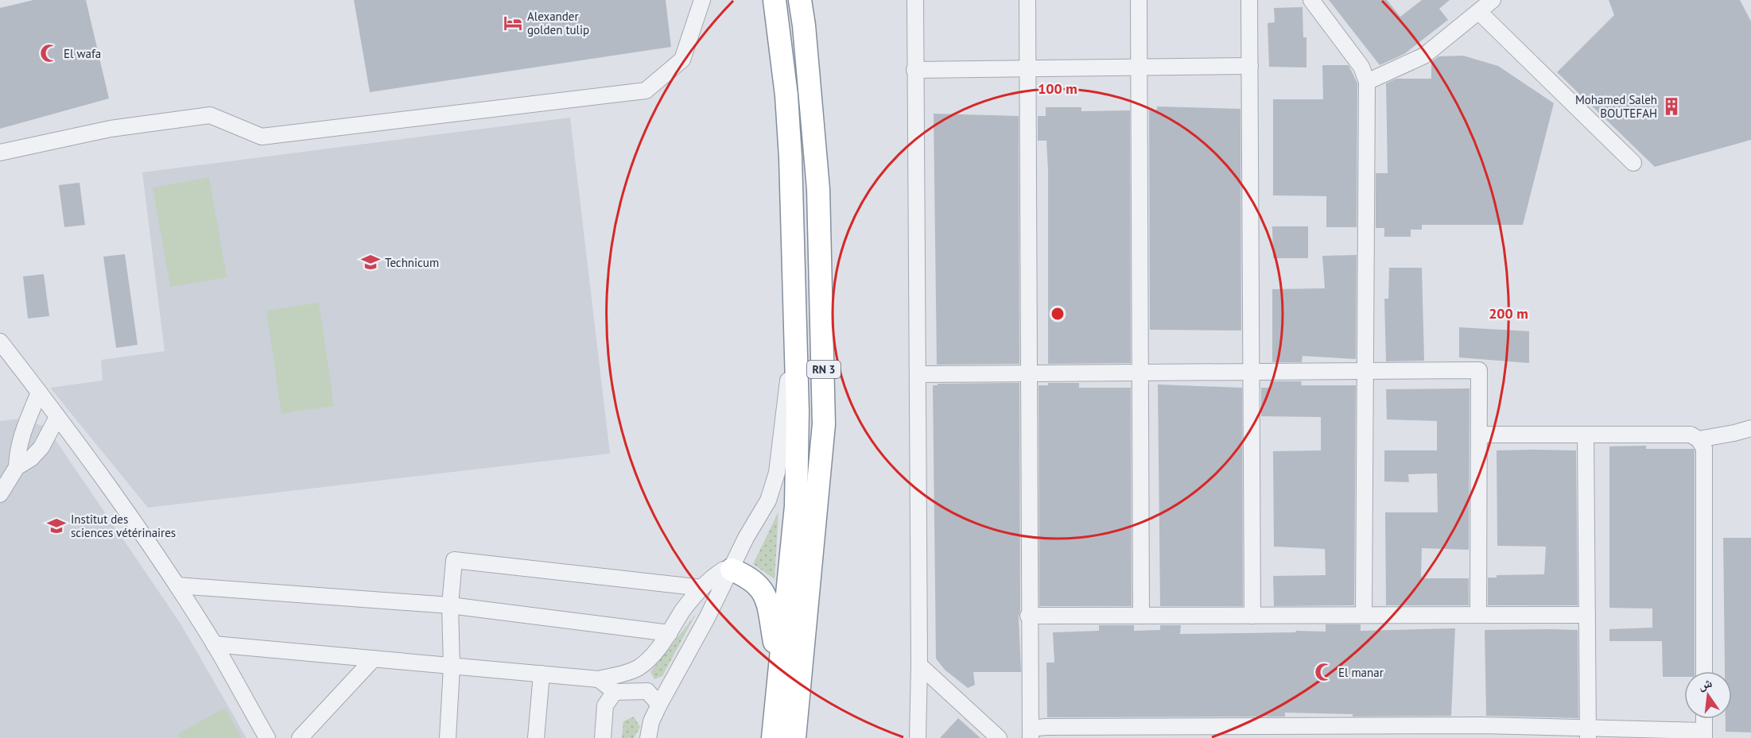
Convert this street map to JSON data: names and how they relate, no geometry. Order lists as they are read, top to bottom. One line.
{"streets":{"highway":["RN 3"]},"places":{"hotel":["Alexander golden tulip"],"mosque":["El wafa","El manar"],"building":["Mohamed Saleh BOUTEFAH"],"school or university":["Technicum","Institut des sciences vétérinaires"]},"north":"top","rings":["100 m","200 m"]}
